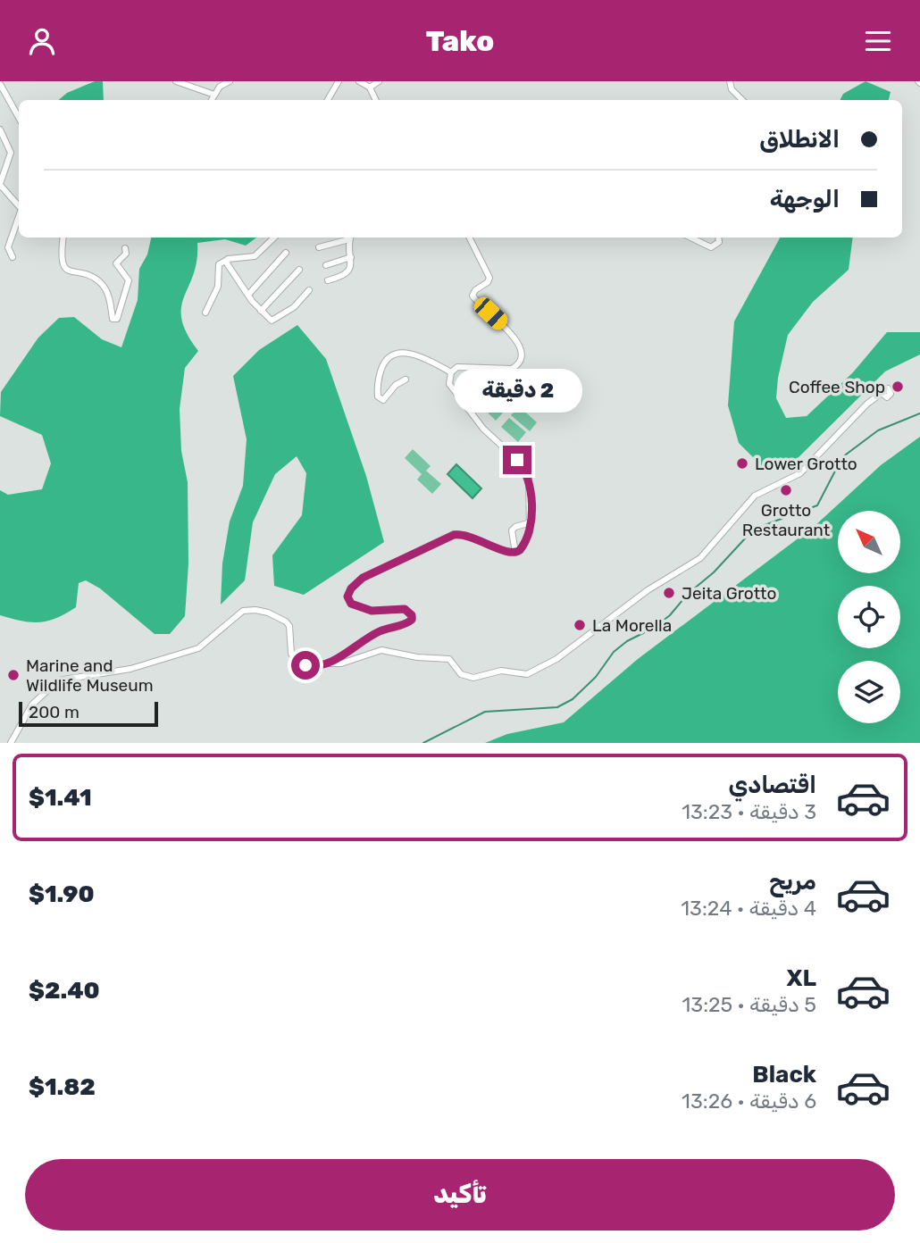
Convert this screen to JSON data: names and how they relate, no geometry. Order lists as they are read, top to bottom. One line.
{"places":["Coffee Shop","Lower Grotto","Grotto Restaurant","Jeita Grotto","La Morella","Marine and Wildlife Museum"],"scale_bar":"200 m","north":"top left","page":{"header":"Tako","banner":["الانطلاق","الوجهة"],"bubble":"2 دقيقة","scale":"200 m","list":[{"name":"اقتصادي","note":"3 دقيقة · 13:23","value":"$1.41"},{"name":"مريح","note":"4 دقيقة · 13:24","value":"$1.90"},{"name":"XL","note":"5 دقيقة · 13:25","value":"$2.40"},{"name":"Black","note":"6 دقيقة · 13:26","value":"$1.82"}],"buttons":"تأكيد"}}
